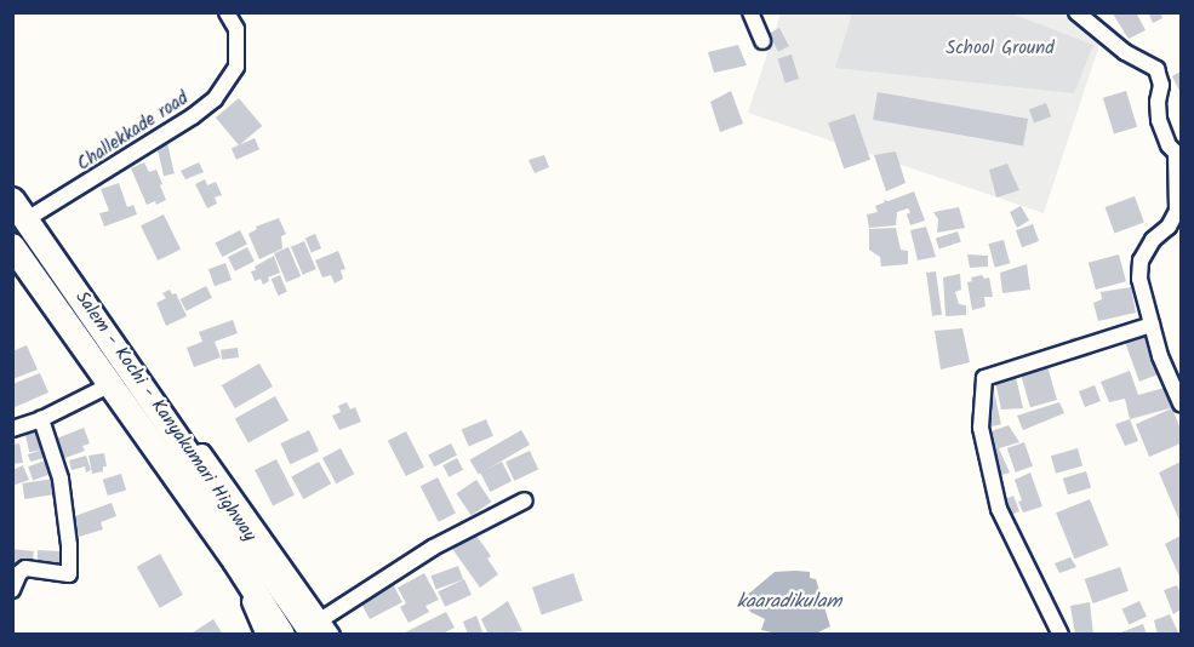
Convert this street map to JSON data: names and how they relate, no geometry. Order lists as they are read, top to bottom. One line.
{"streets":{"highway":["Salem - Kochi - Kanyakumari Highway"],"street":["Challekkade road"]},"crossings":[["Challekkade road","Salem - Kochi - Kanyakumari Highway"]],"water":["kaaradikulam"],"parks":["School Ground"]}
